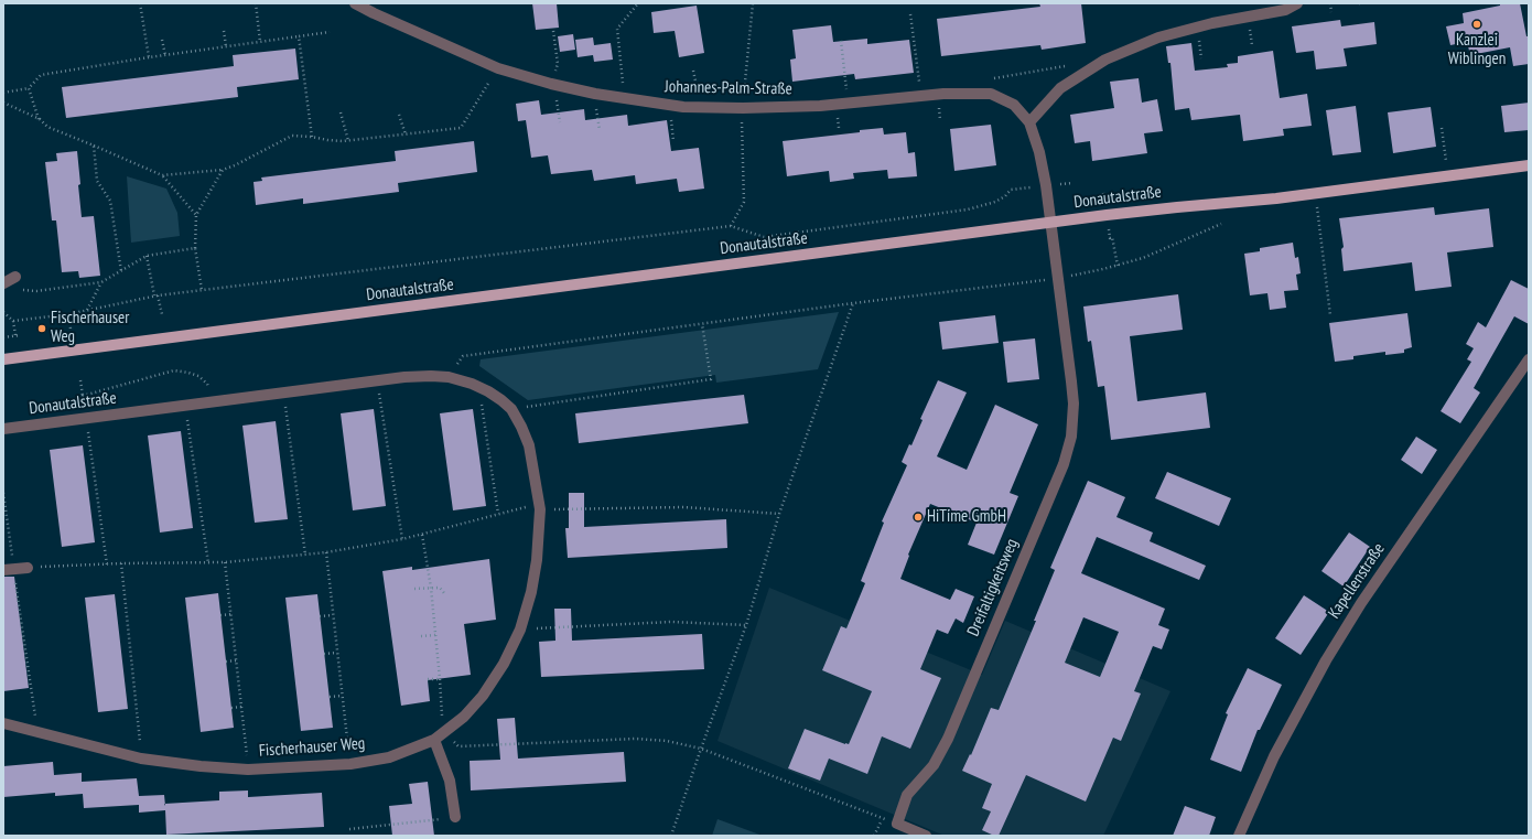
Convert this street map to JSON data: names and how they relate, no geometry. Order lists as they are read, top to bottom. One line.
{"streets":{"main road":["Donautalstraße"],"street":["Johannes-Palm-Straße","Kapellenstraße","Dreifaltigkeitsweg","Fischerhauser Weg"]},"crossings":[["Johannes-Palm-Straße","Donautalstraße"],["Johannes-Palm-Straße","Dreifaltigkeitsweg"],["Donautalstraße","Dreifaltigkeitsweg"],["Donautalstraße","Fischerhauser Weg"]],"places":["Kanzlei Wiblingen","Fischerhauser Weg","HiTime GmbH"]}
